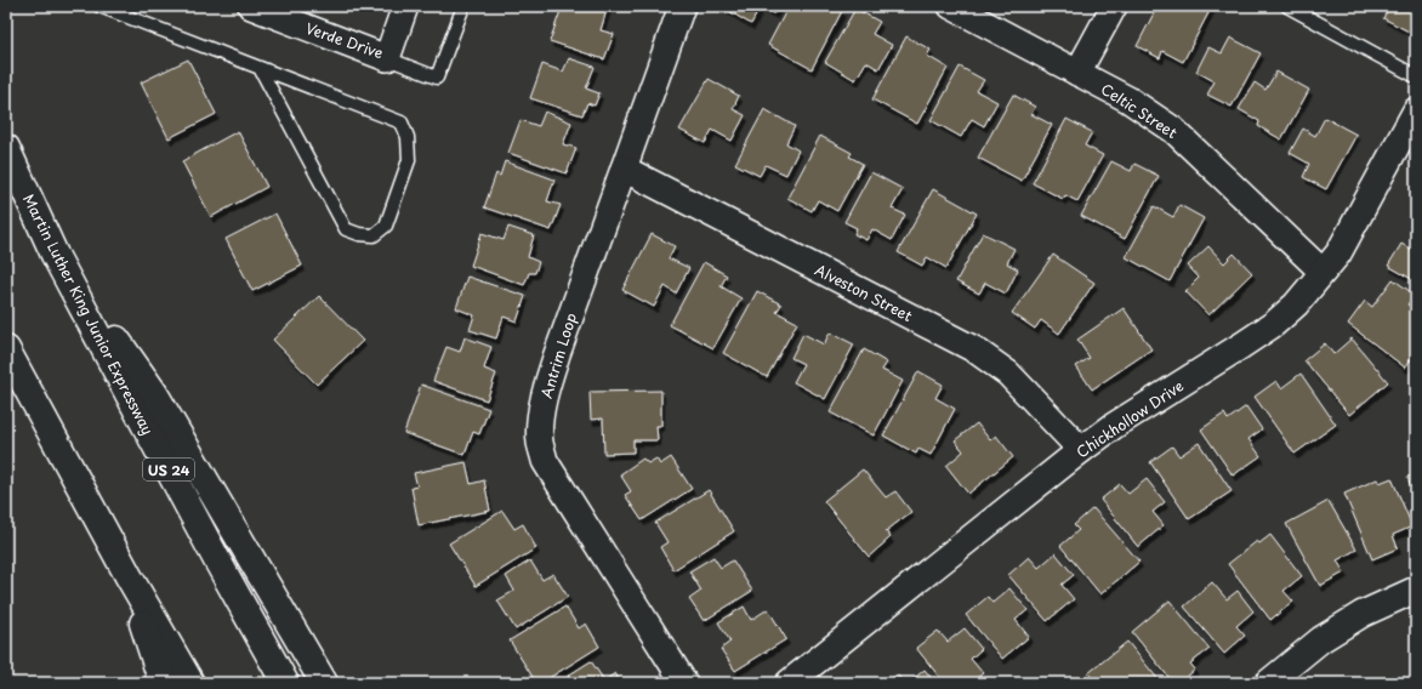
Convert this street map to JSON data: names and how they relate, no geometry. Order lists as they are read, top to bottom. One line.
{"streets":{"highway":["Martin Luther King Junior Expressway","US 24"],"street":["Verde Drive","Celtic Street","Alveston Street","Antrim Loop","Chickhollow Drive"]},"crossings":[["Celtic Street","Chickhollow Drive"],["Alveston Street","Antrim Loop"],["Alveston Street","Chickhollow Drive"]]}
